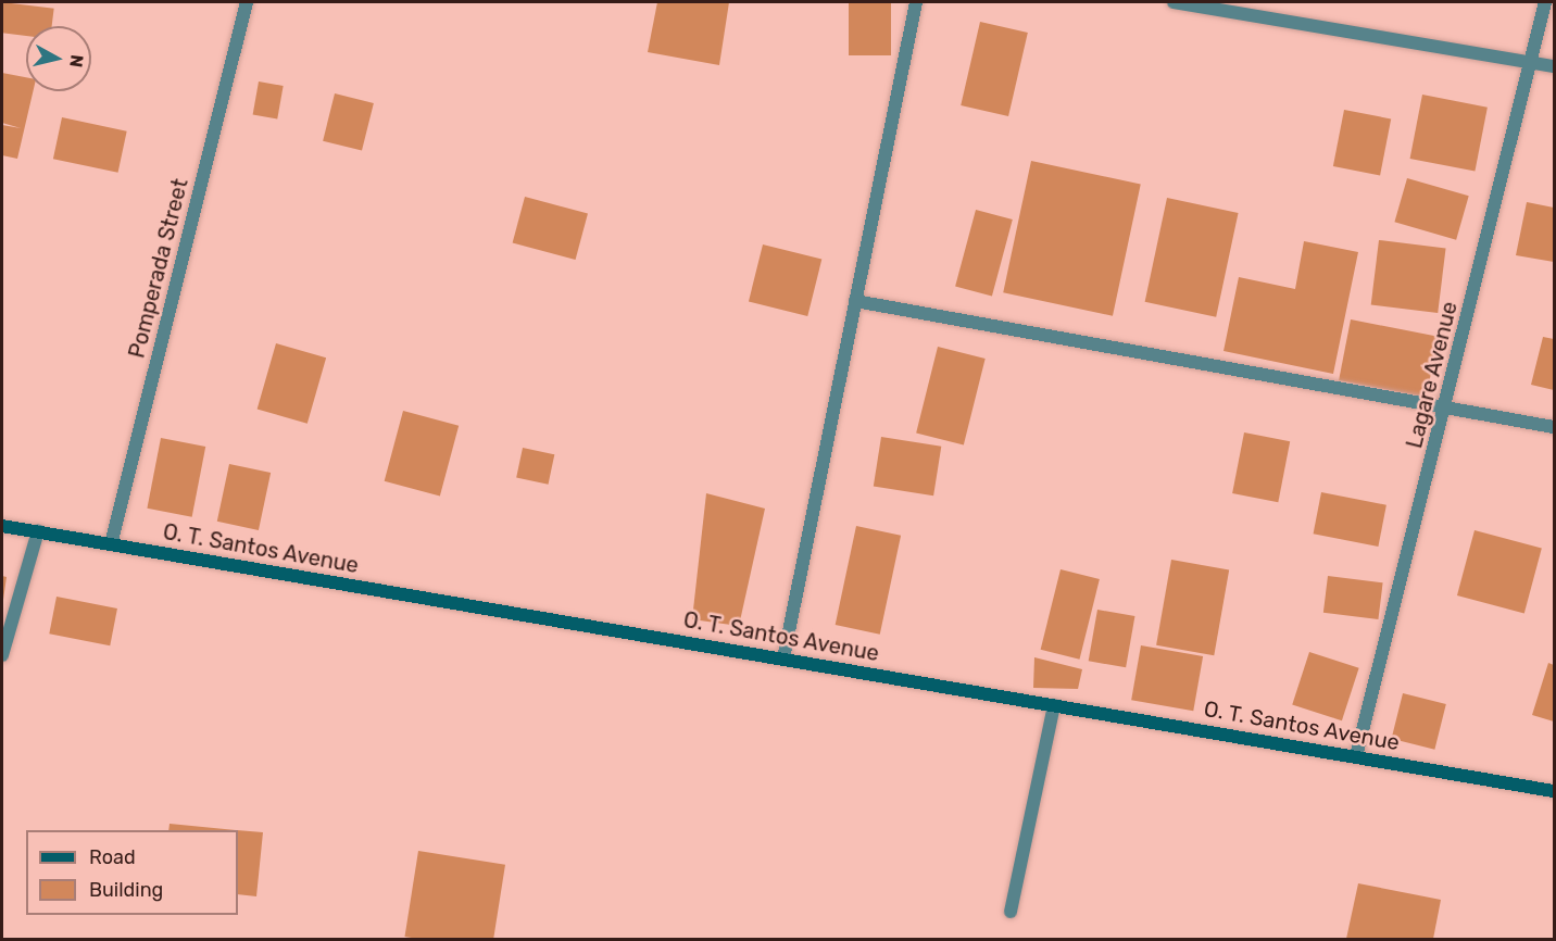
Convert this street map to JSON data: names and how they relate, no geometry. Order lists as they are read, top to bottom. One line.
{"streets":{"street":["Pomperada Street","Lagare Avenue","O. T. Santos Avenue"]},"crossings":[["Pomperada Street","O. T. Santos Avenue"],["Lagare Avenue","O. T. Santos Avenue"]],"legend":["Road","Building"],"north":"right"}
